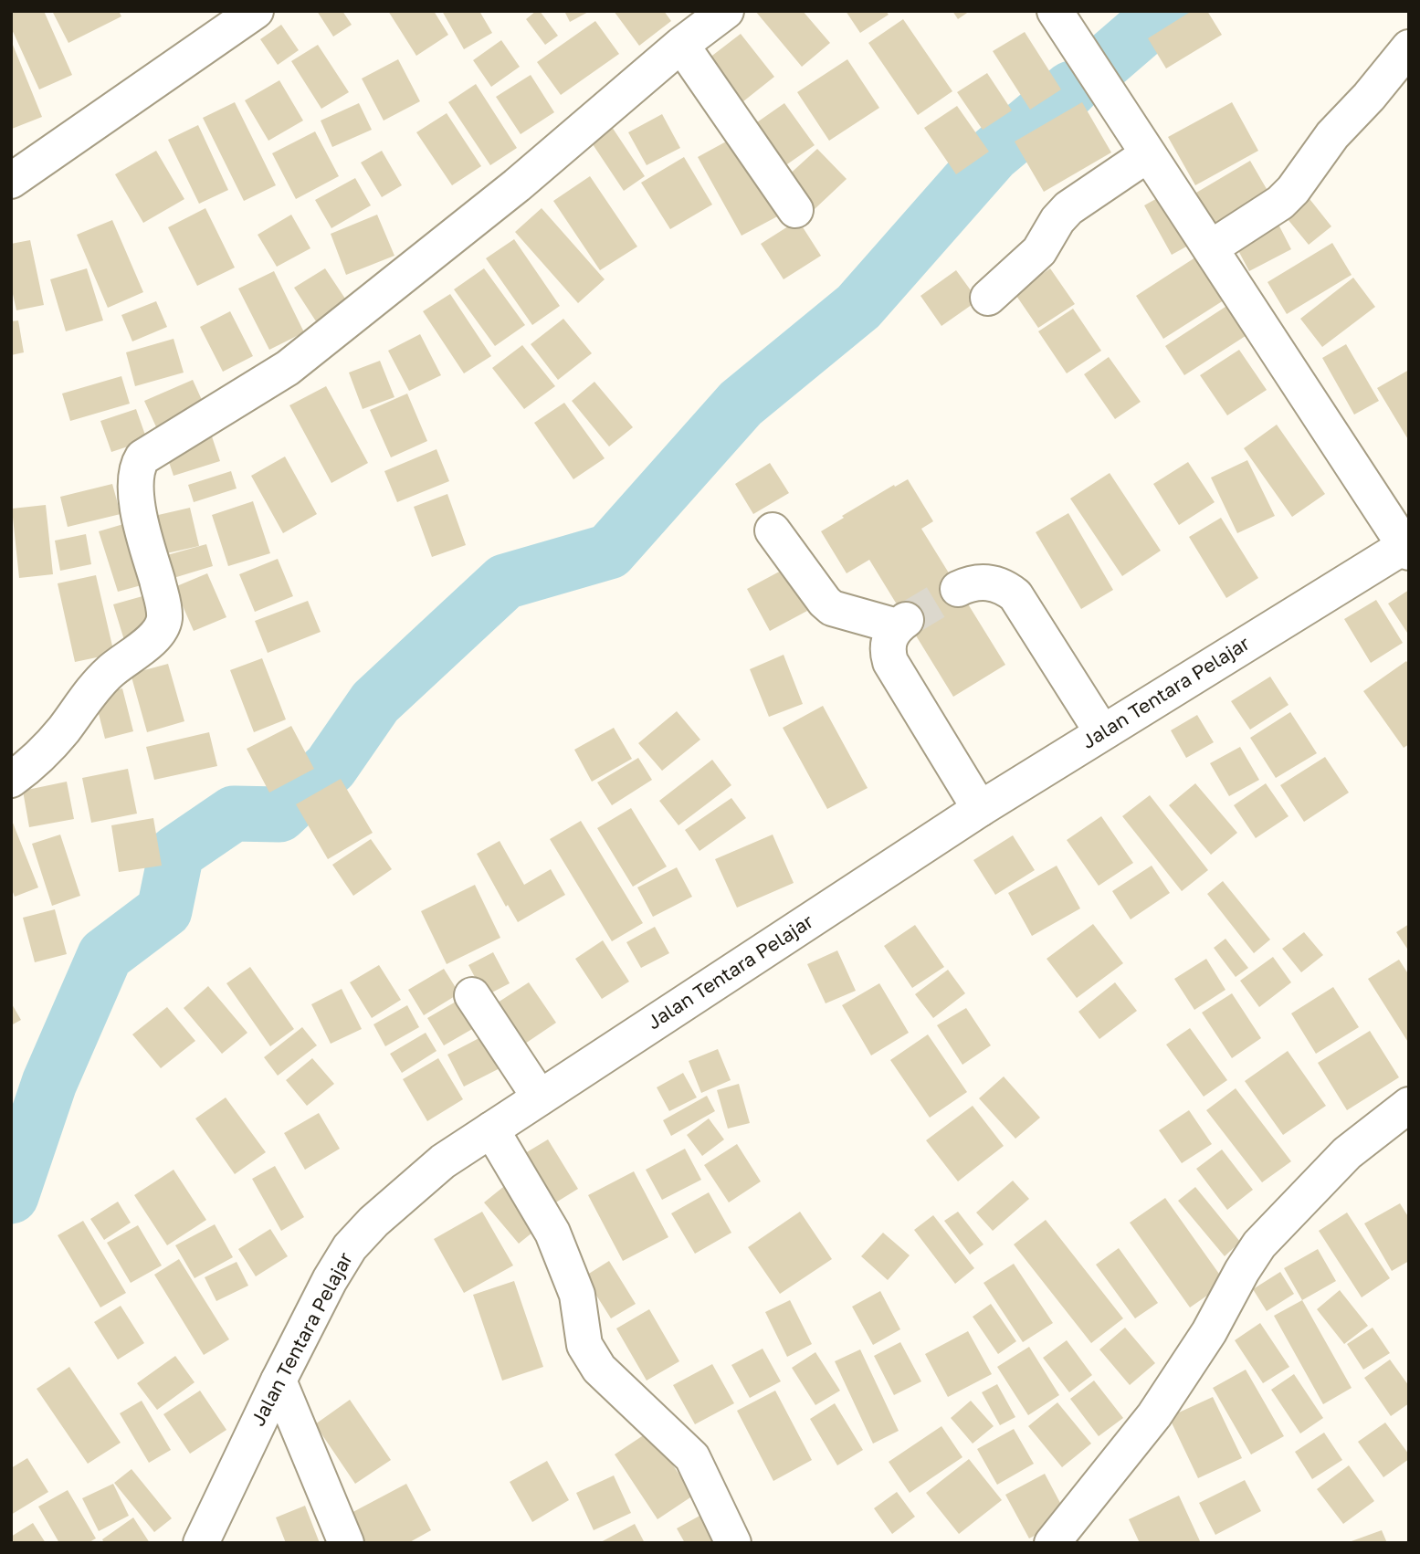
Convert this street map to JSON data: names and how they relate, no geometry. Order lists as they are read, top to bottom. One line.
{"streets":{"main road":["Jalan Tentara Pelajar"]}}
